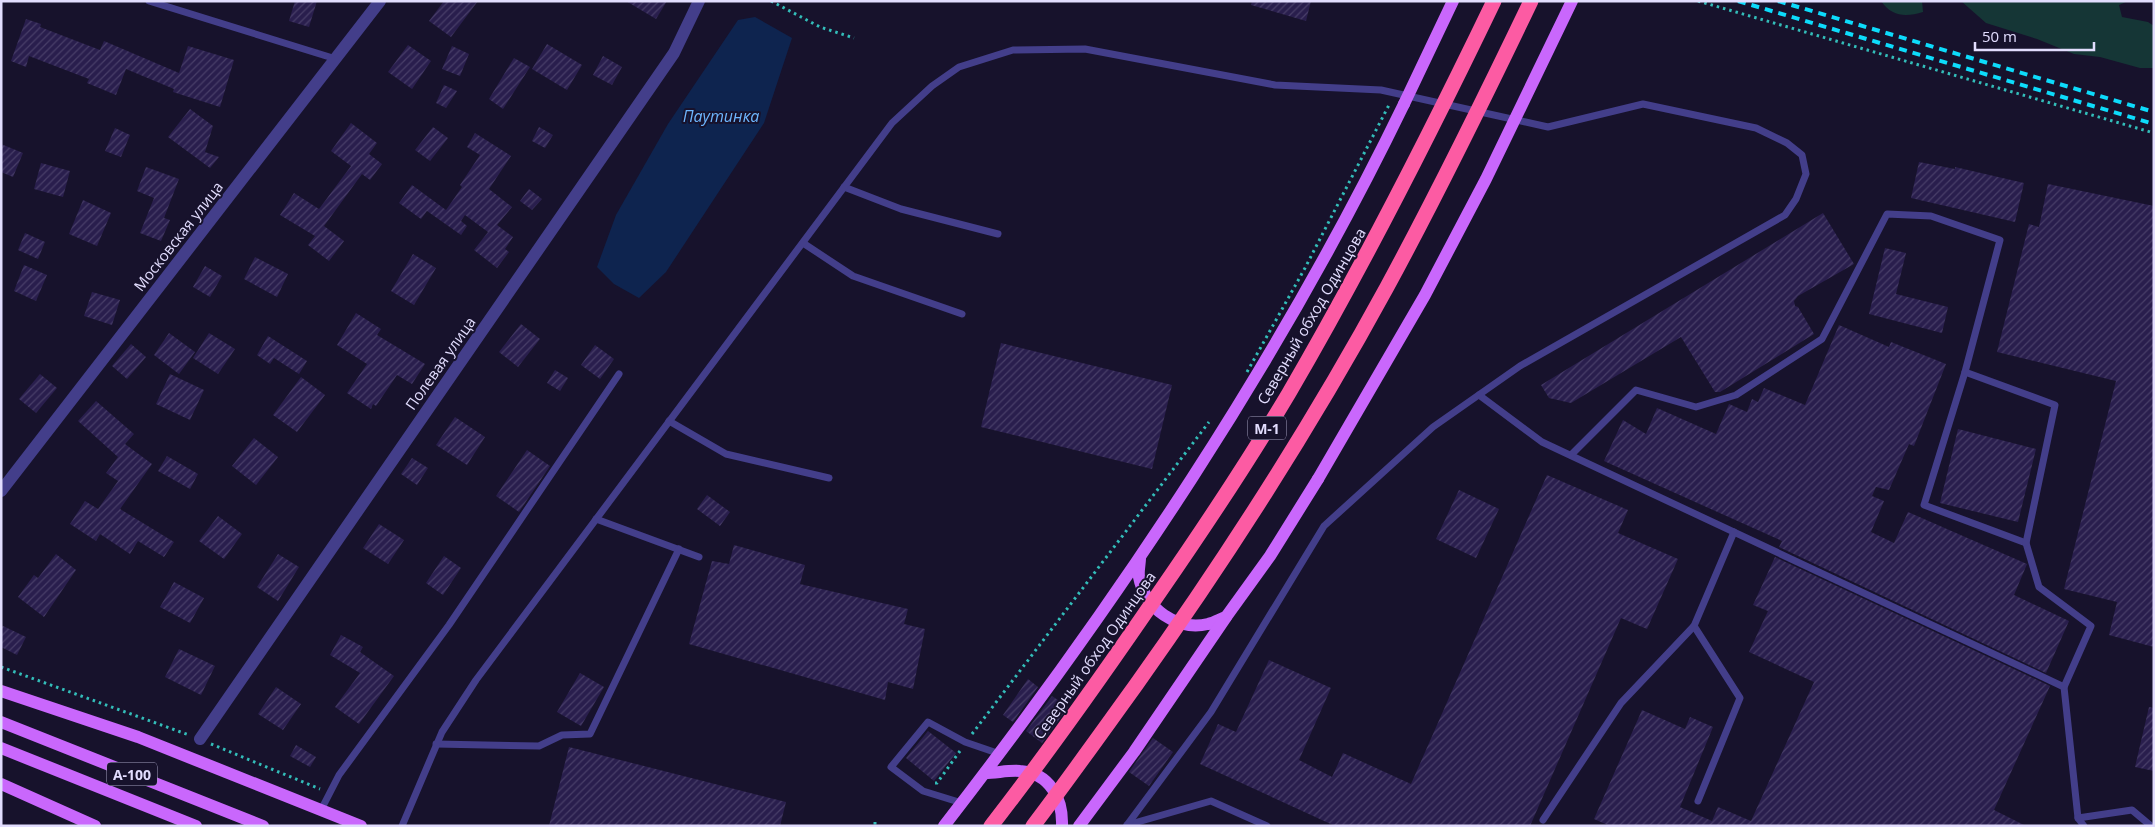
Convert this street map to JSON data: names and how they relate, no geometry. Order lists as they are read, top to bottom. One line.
{"streets":{"highway":["Северный обход Одинцова","М-1"],"main road":["А-100"],"street":["Московская улица","Полевая улица"]},"water":["Паутинка"],"scale_bar":"50 m"}
